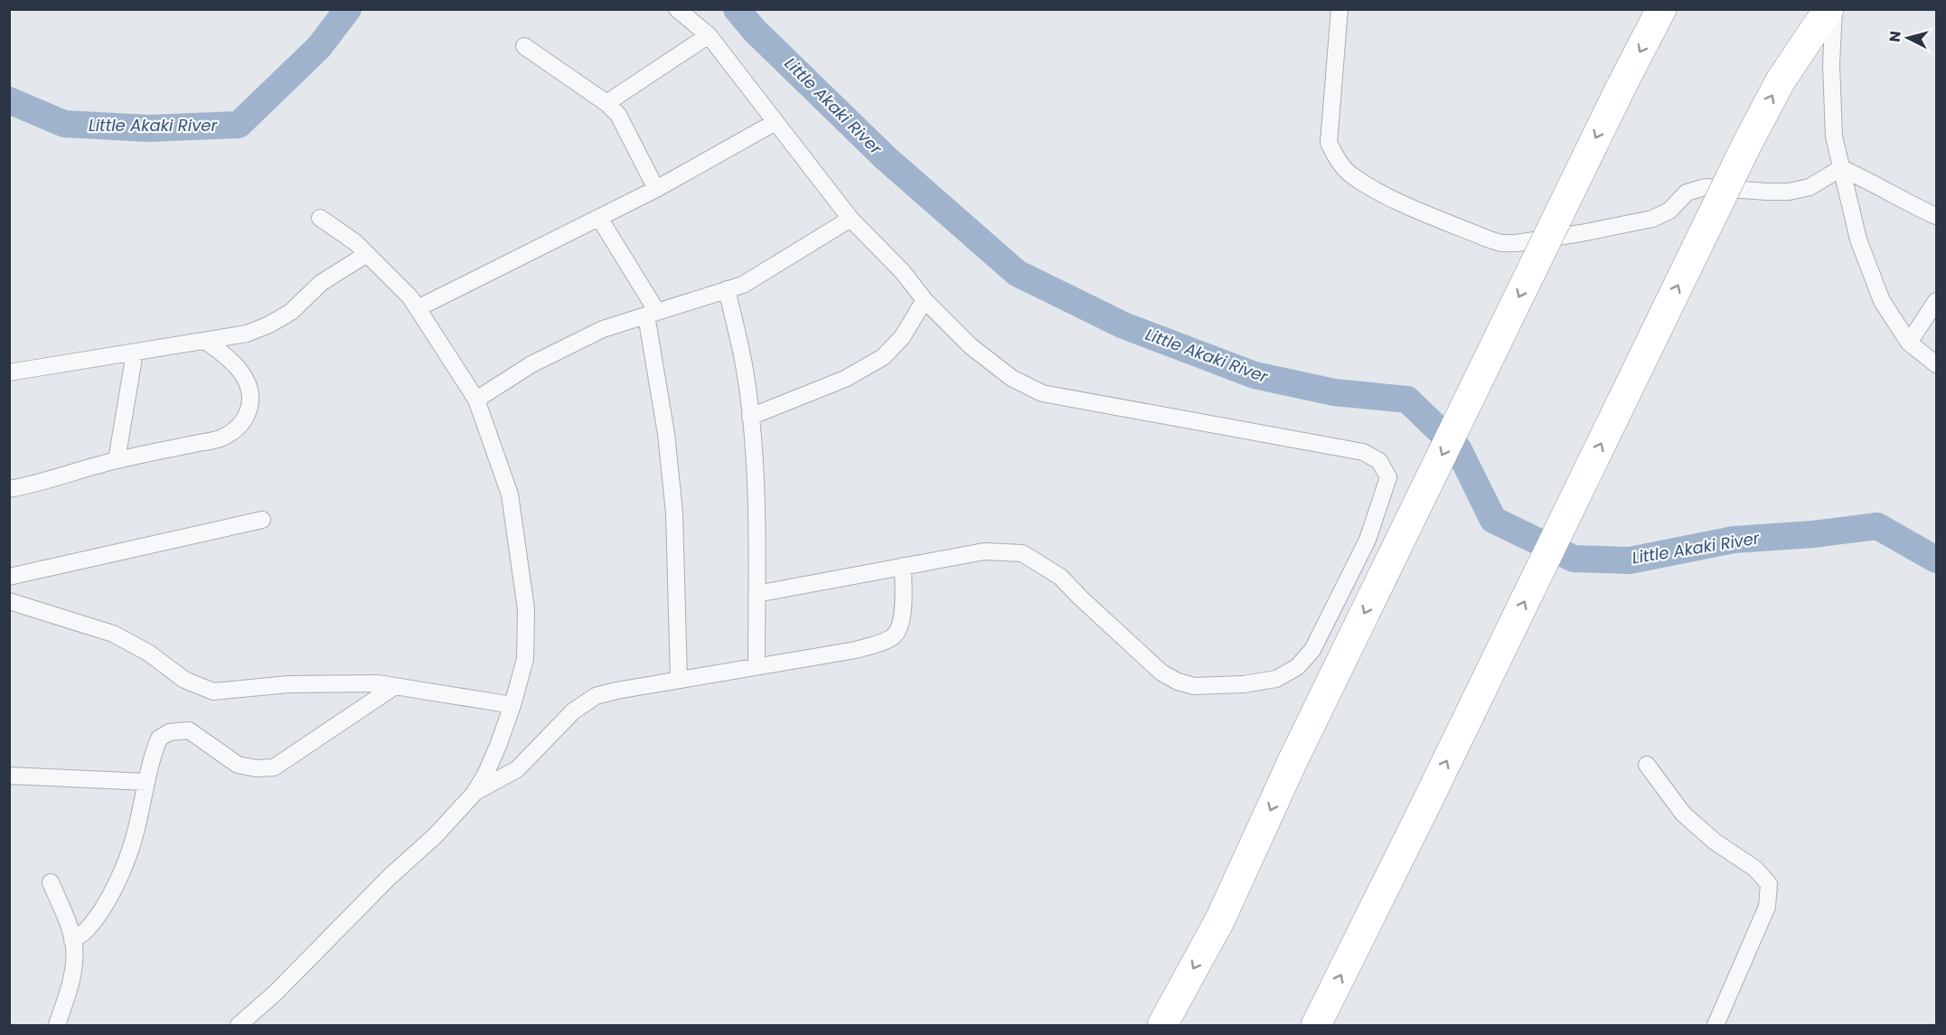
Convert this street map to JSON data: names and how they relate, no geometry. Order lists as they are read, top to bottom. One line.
{"water":["Little Akaki River"],"north":"left"}
